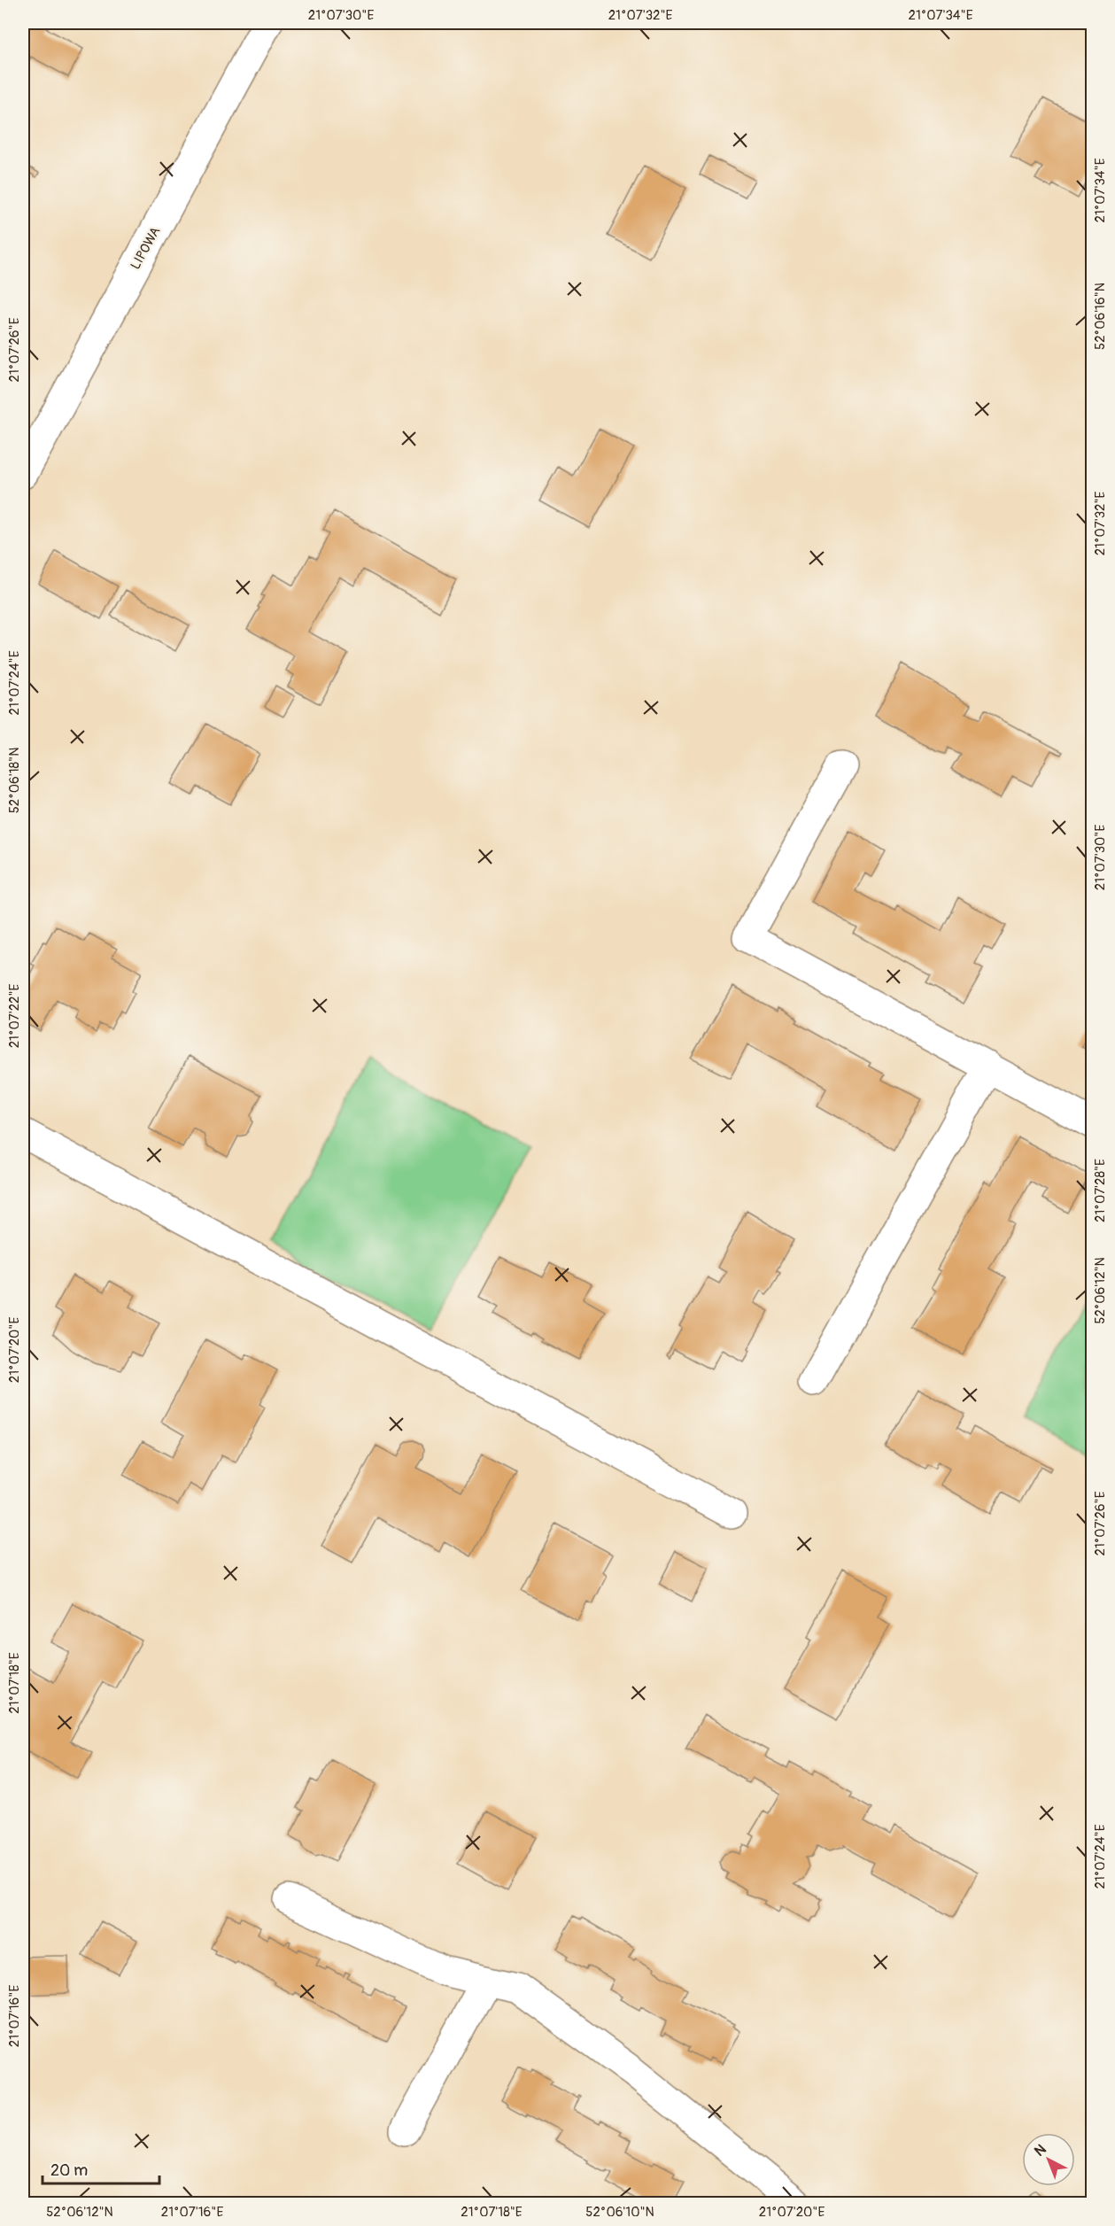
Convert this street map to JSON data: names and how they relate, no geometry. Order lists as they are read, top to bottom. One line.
{"streets":{"street":["LIPOWA"]},"scale_bar":"20 m","north":"top left","coordinates":["21°07'30\"E","21°07'32\"E","21°07'34\"E","52°06'16\"N","21°07'26\"E","21°07'24\"E","52°06'18\"N","21°07'22\"E","21°07'28\"E","52°06'12\"N","21°07'20\"E","21°07'18\"E","21°07'16\"E","52°06'10\"N"]}
